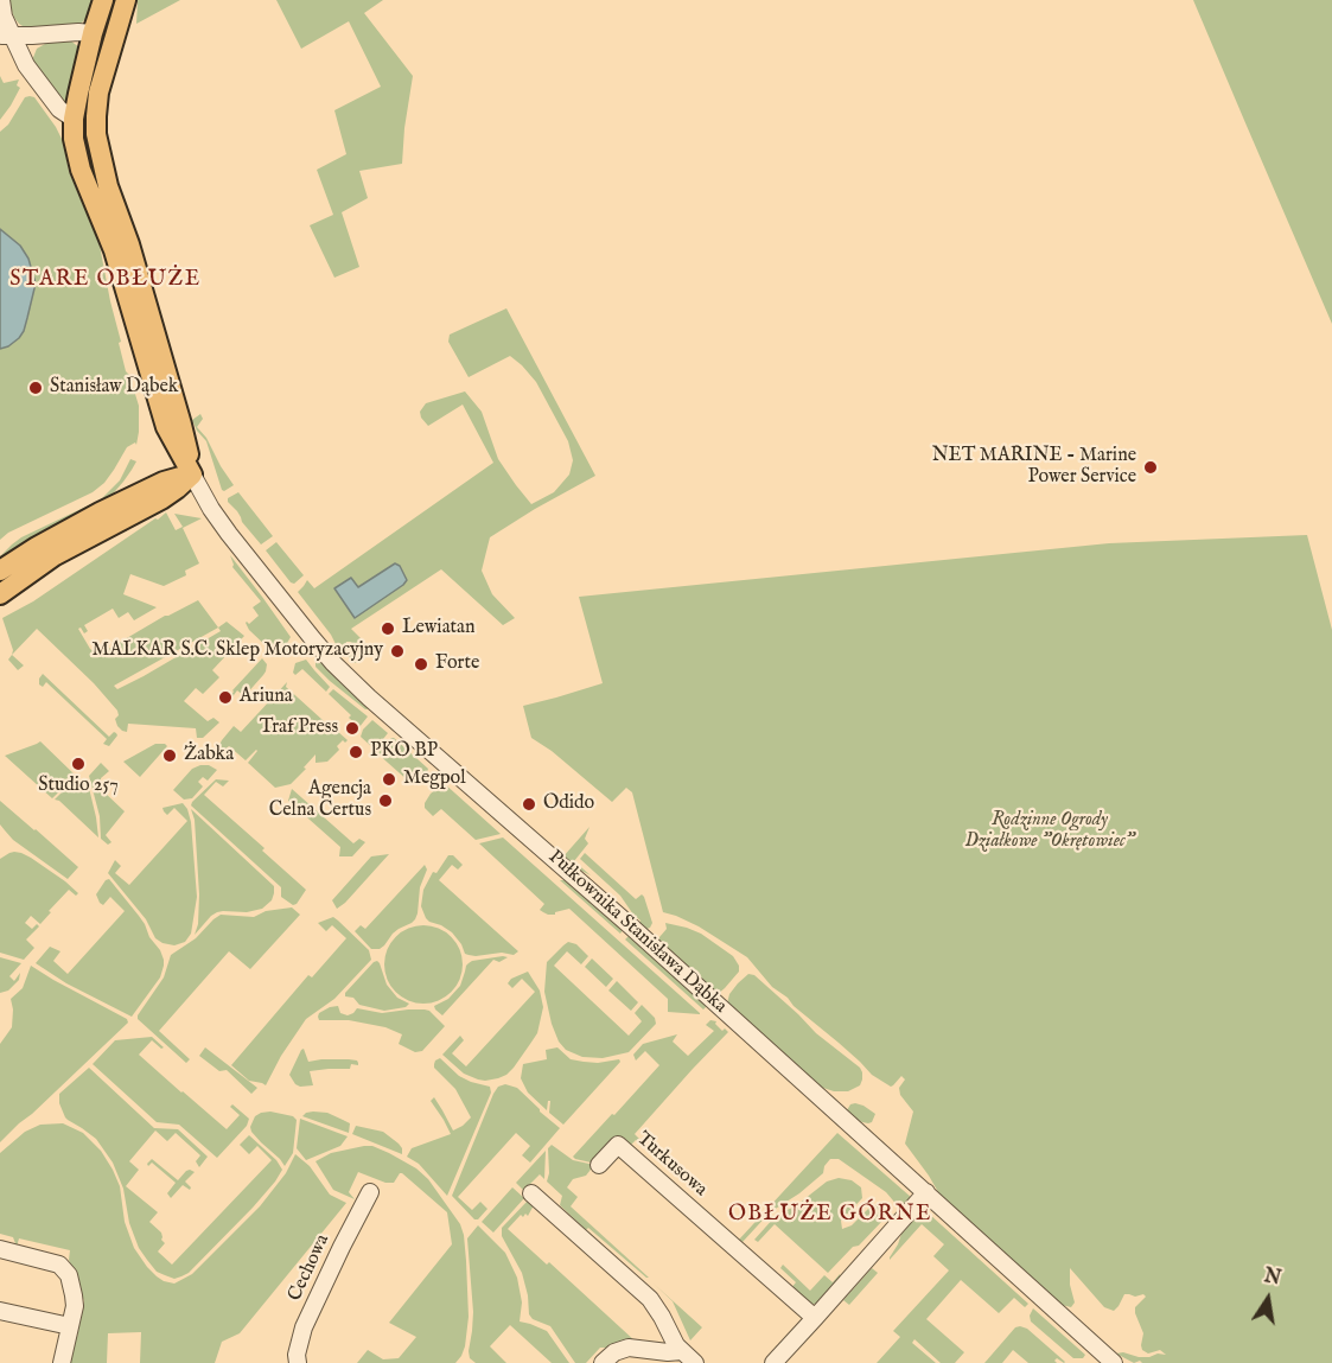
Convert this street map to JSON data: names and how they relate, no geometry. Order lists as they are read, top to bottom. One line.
{"streets":{"main road":["Pułkownika Stanisława Dąbka"],"street":["Turkusowa","Cechowa"]},"districts":["STARE OBŁUŻE","OBŁUŻE GÓRNE"],"parks":["Rodzinne Ogrody Działkowe \"Okrętowiec\""],"places":["Stanisław Dąbek","NET MARINE - Marine Power Service","Lewiatan","MALKAR S.C. Sklep Motoryzacyjny","Forte","Ariuna","Traf Press","PKO BP","Żabka","Studio 257","Megpol","Agencja Celna Certus","Odido"],"north":"top"}
